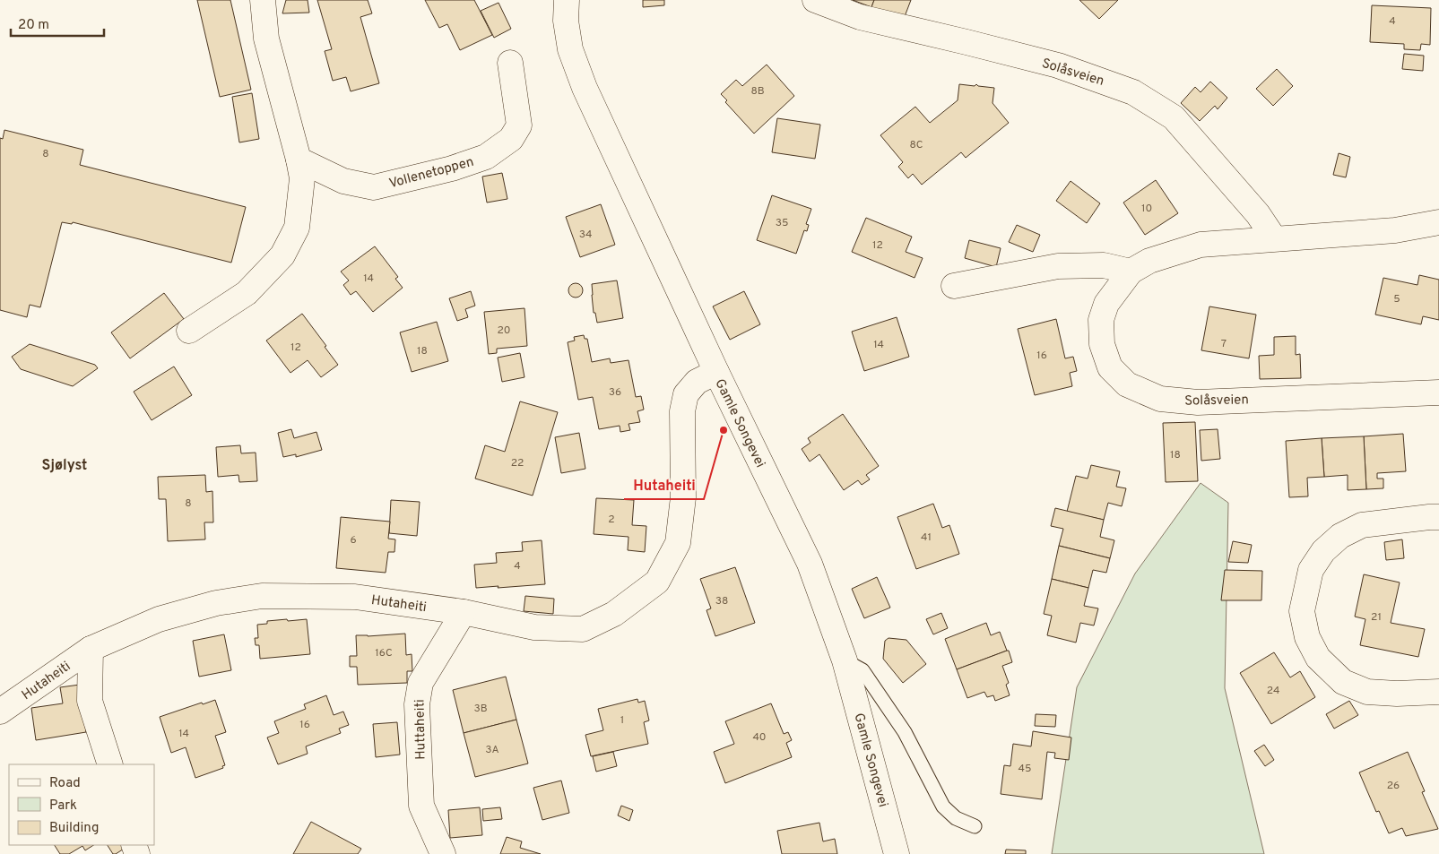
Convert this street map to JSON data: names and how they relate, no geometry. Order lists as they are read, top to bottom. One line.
{"streets":{"street":["Solåsveien","Vollenetoppen","Gamle Songevei","Hutaheiti","Huttaheiti"]},"crossings":[["Gamle Songevei","Hutaheiti"],["Hutaheiti","Huttaheiti"]],"districts":["Sjølyst"],"places":["Hutaheiti"],"house_numbers":["4","8B","8C","8","10","35","34","12","14","5","20","7","14","12","18","16","36","18","22","8","2","41","6","4","38","21","16C","24","3B","1","16","14","40","3A","45","26"],"legend":["Road","Park","Building"],"scale_bar":"20 m"}
